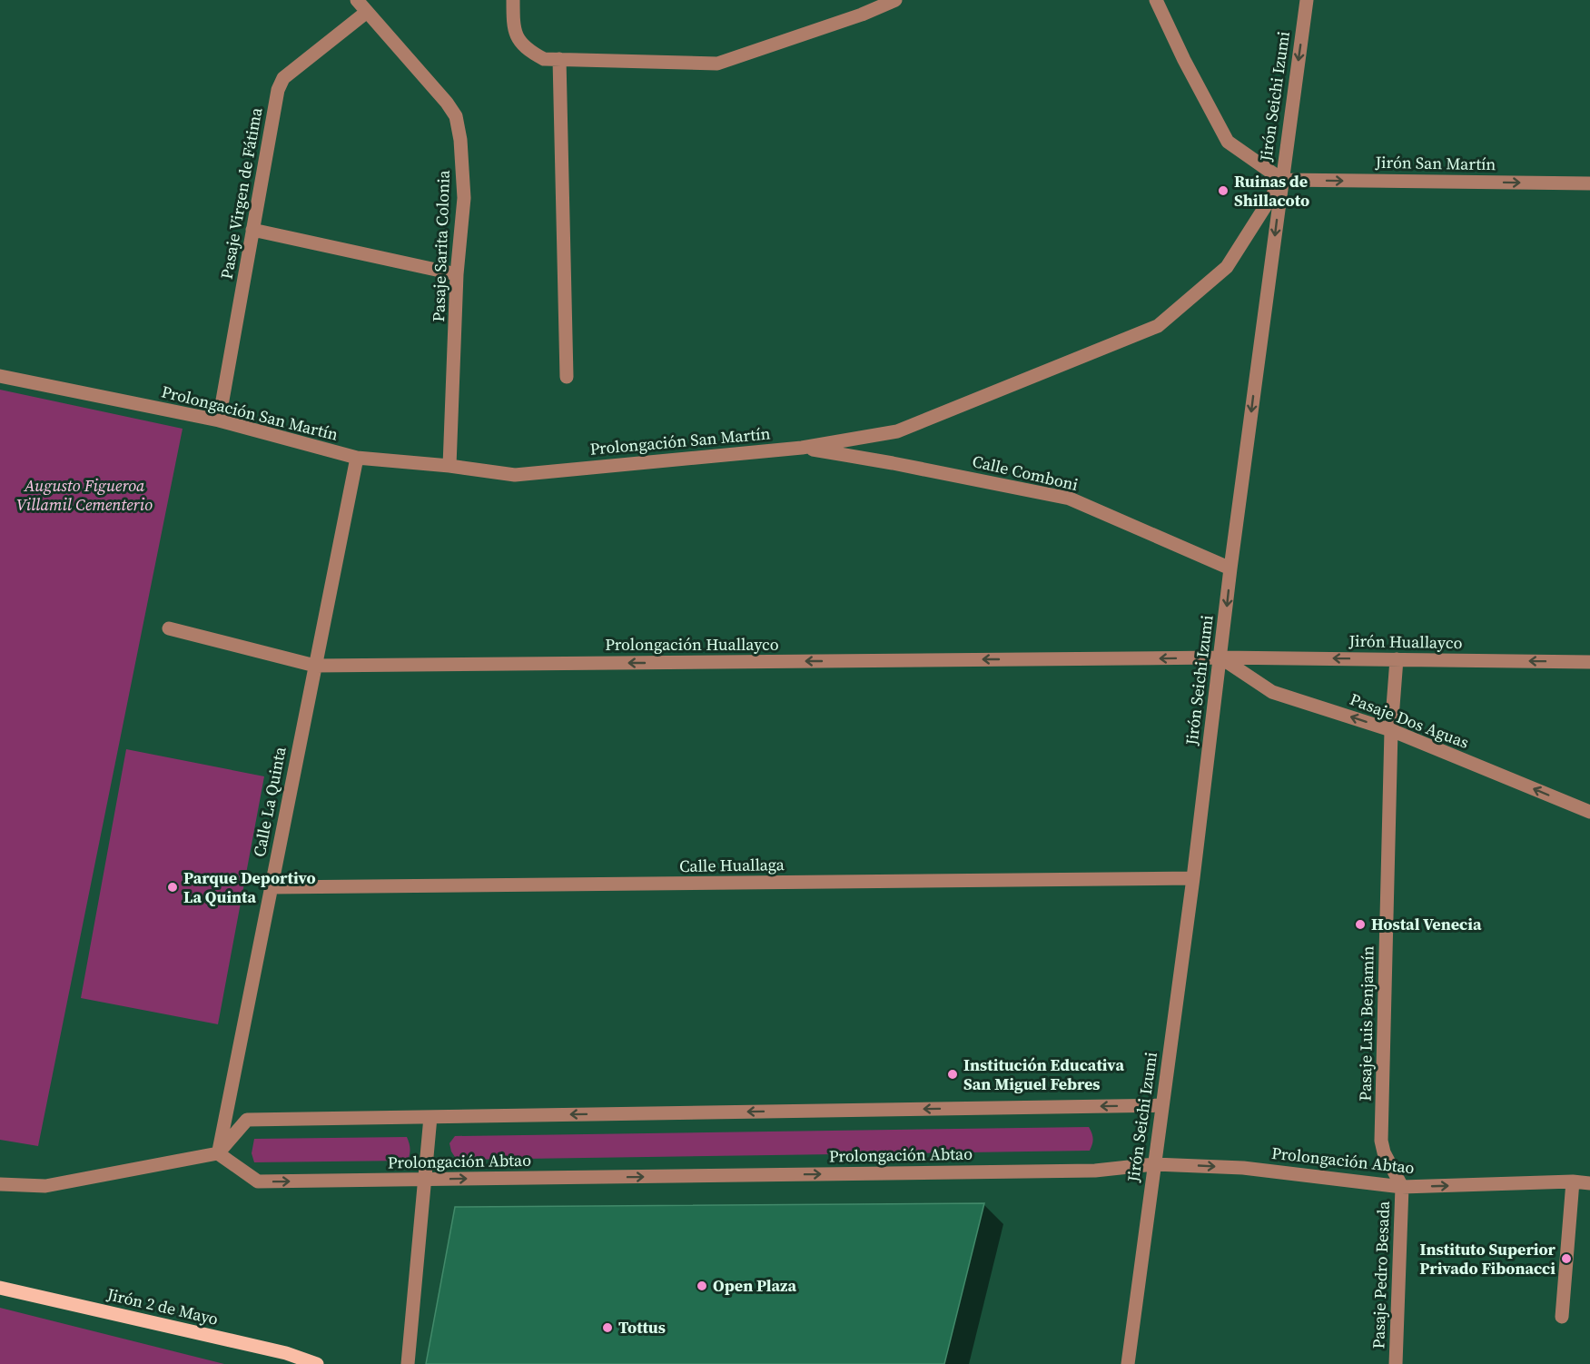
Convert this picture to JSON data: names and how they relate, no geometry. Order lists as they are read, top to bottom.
{
  "streets": {
    "main road": ["Jirón 2 de Mayo"],
    "street": [
      "Jirón Seichi Izumi",
      "Jirón San Martín",
      "Pasaje Virgen de Fátima",
      "Pasaje Sarita Colonia",
      "Prolongación San Martín",
      "Calle Comboni",
      "Jirón Huallayco",
      "Prolongación Huallayco",
      "Pasaje Dos Aguas",
      "Calle La Quinta",
      "Calle Huallaga",
      "Pasaje Luis Benjamín",
      "Prolongación Abtao",
      "Pasaje Pedro Besada"
    ]
  },
  "crossings": [
    ["Jirón Seichi Izumi", "Jirón San Martín"],
    ["Jirón Seichi Izumi", "Prolongación San Martín"],
    ["Jirón Seichi Izumi", "Calle Comboni"],
    ["Jirón Seichi Izumi", "Jirón Huallayco"],
    ["Jirón Seichi Izumi", "Prolongación Huallayco"],
    ["Jirón Seichi Izumi", "Pasaje Dos Aguas"],
    ["Jirón Seichi Izumi", "Calle Huallaga"],
    ["Jirón Seichi Izumi", "Prolongación Abtao"],
    ["Jirón San Martín", "Prolongación San Martín"],
    ["Pasaje Virgen de Fátima", "Pasaje Sarita Colonia"],
    ["Pasaje Virgen de Fátima", "Prolongación San Martín"],
    ["Pasaje Sarita Colonia", "Prolongación San Martín"],
    ["Prolongación San Martín", "Calle Comboni"],
    ["Prolongación San Martín", "Calle La Quinta"],
    ["Jirón Huallayco", "Prolongación Huallayco"],
    ["Jirón Huallayco", "Pasaje Dos Aguas"],
    ["Jirón Huallayco", "Pasaje Luis Benjamín"],
    ["Prolongación Huallayco", "Pasaje Dos Aguas"],
    ["Prolongación Huallayco", "Calle La Quinta"],
    ["Pasaje Dos Aguas", "Pasaje Luis Benjamín"],
    ["Calle La Quinta", "Calle Huallaga"],
    ["Calle La Quinta", "Prolongación Abtao"],
    ["Pasaje Luis Benjamín", "Prolongación Abtao"],
    ["Pasaje Luis Benjamín", "Pasaje Pedro Besada"],
    ["Prolongación Abtao", "Pasaje Pedro Besada"]
  ],
  "one_way": [
    "Jirón Seichi Izumi",
    "Jirón San Martín",
    "Jirón Huallayco",
    "Prolongación Huallayco",
    "Pasaje Dos Aguas"
  ],
  "parks": ["Augusto Figueroa Villamil Cementerio"],
  "places": [
    "Ruinas de Shillacoto",
    "Parque Deportivo La Quinta",
    "Hostal Venecia",
    "Institución Educativa San Miguel Febres",
    "Instituto Superior Privado Fibonacci",
    "Open Plaza",
    "Tottus"
  ]
}
